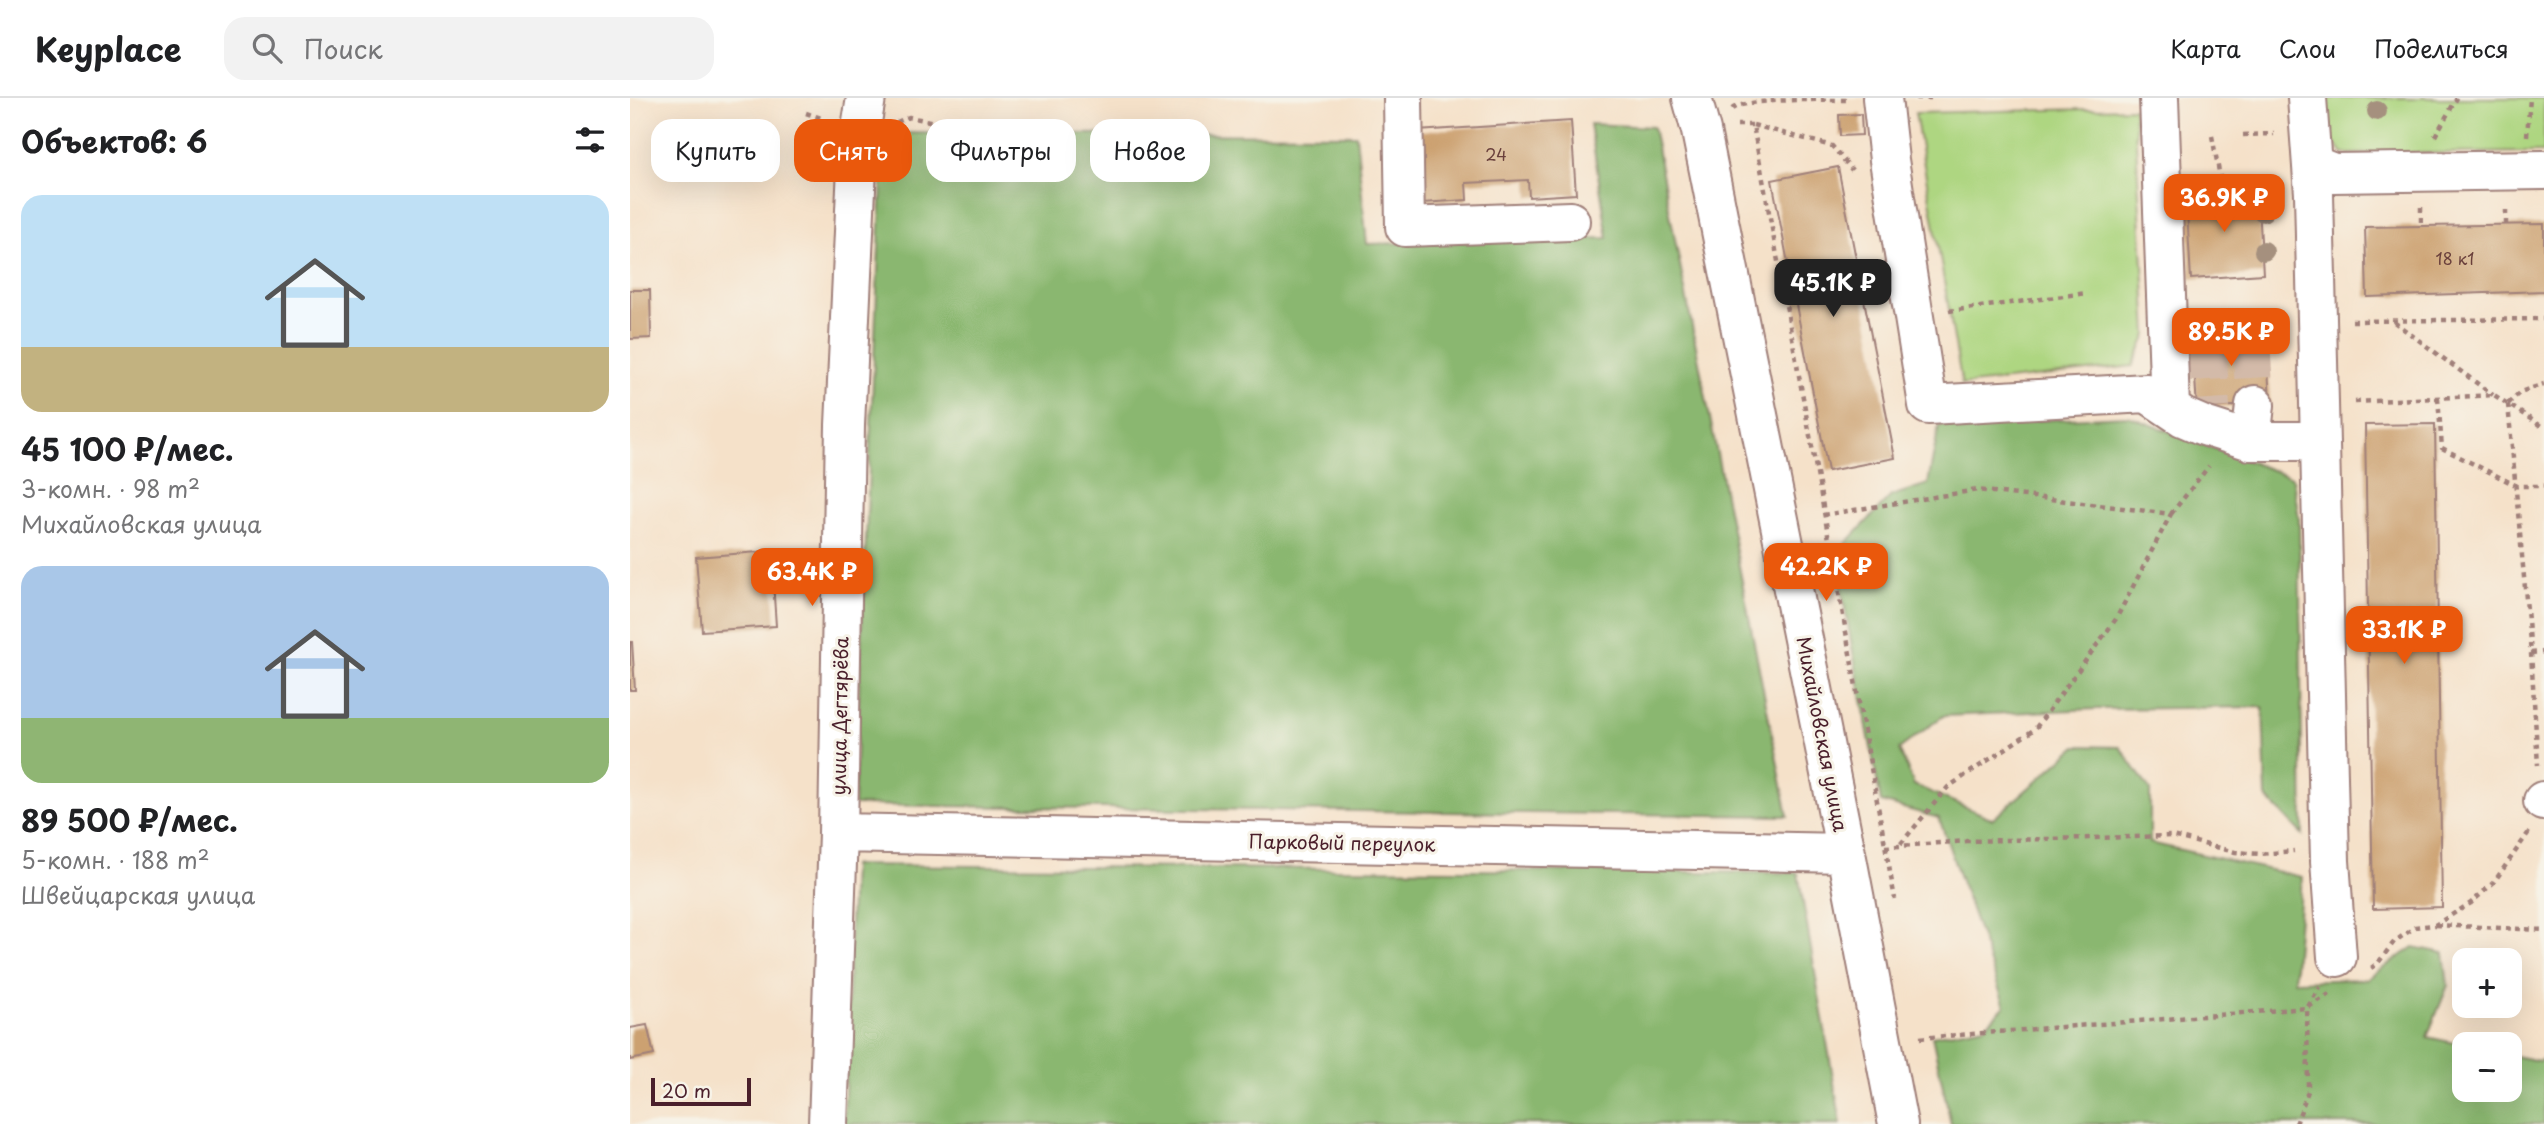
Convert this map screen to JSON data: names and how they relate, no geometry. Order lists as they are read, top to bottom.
{
  "streets": {
    "street": ["улица Дегтярёва", "Михайловская улица", "Парковый переулок"]
  },
  "crossings": [
    ["улица Дегтярёва", "Парковый переулок"],
    ["Михайловская улица", "Парковый переулок"]
  ],
  "house_numbers": ["24", "18 к1"],
  "scale_bar": "20 m",
  "page": {
    "header": "Keyplace",
    "search": "Поиск",
    "nav": ["Карта", "Слои", "Поделиться"],
    "heading": "Объектов: 6",
    "chip": [
      "Купить",
      "Снять",
      "Фильтры",
      "Новое"
    ],
    "price": [
      "36.9K ₽",
      "45.1K ₽",
      "89.5K ₽",
      "42.2K ₽",
      "63.4K ₽",
      "33.1K ₽"
    ],
    "list": [
      {
        "name": "45 100 ₽/мес.",
        "note": "3-комн. · 98 m² · Михайловская улица"
      },
      {
        "name": "89 500 ₽/мес.",
        "note": "5-комн. · 188 m² · Швейцарская улица"
      }
    ],
    "map_buttons": ["+", "−"],
    "scale": "20 m"
  }
}
